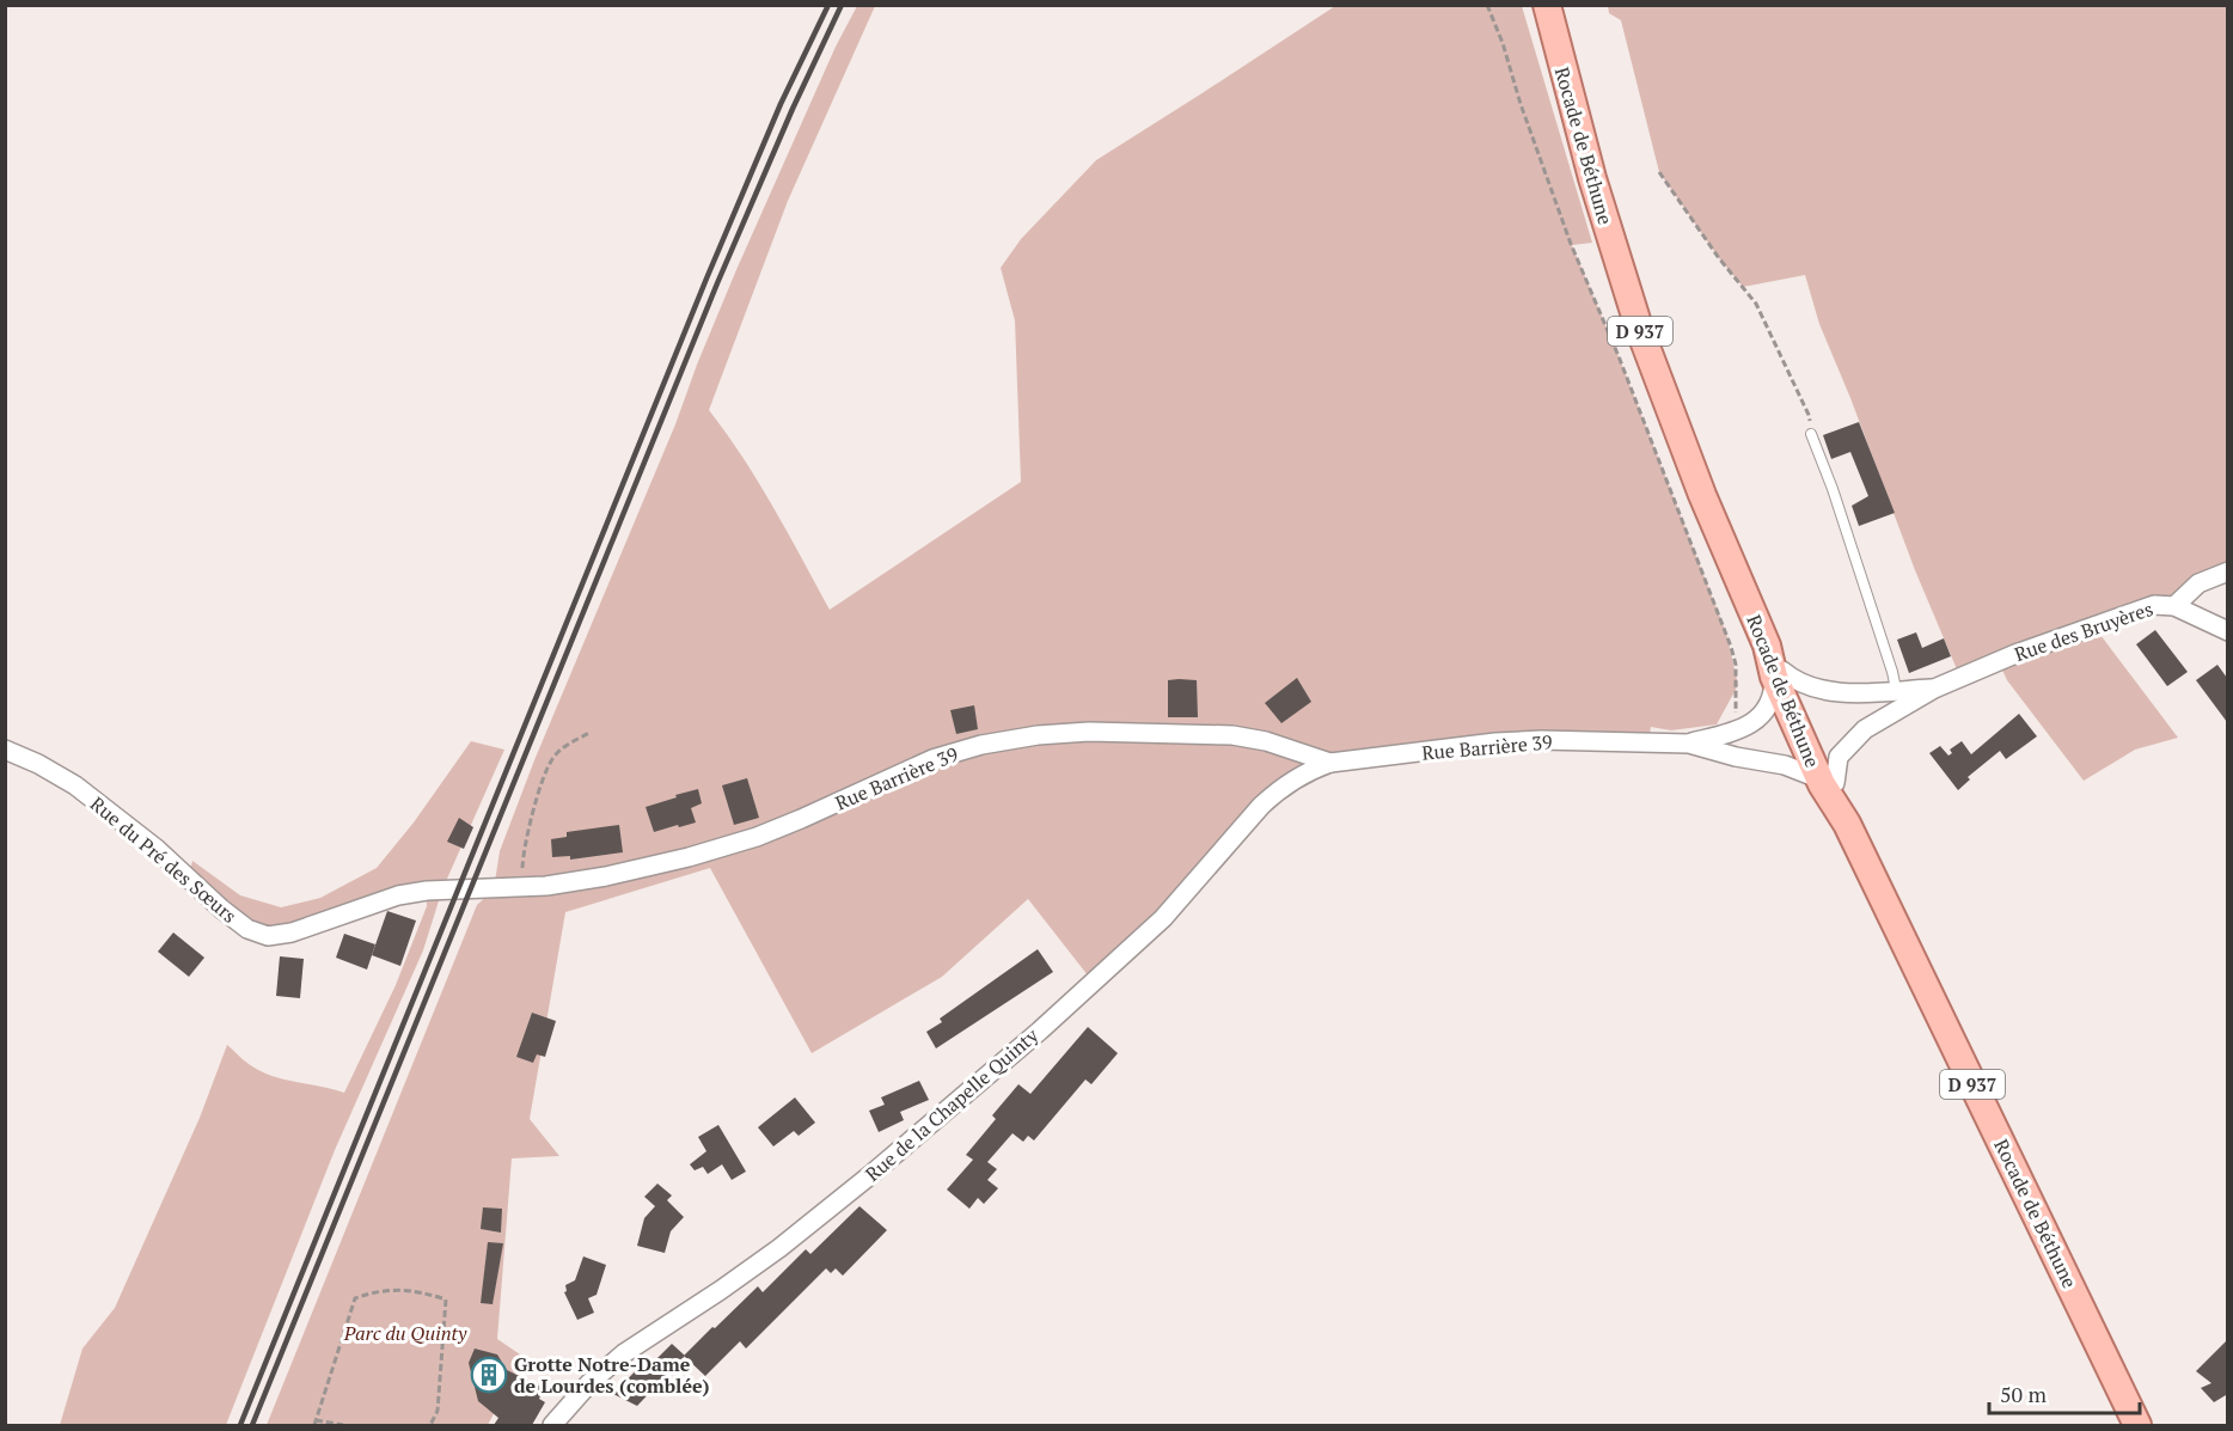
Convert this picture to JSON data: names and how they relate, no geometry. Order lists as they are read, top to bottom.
{
  "streets": {
    "main road": ["Rocade de Béthune", "D 937"],
    "street": [
      "Rue des Bruyères",
      "Rue Barrière 39",
      "Rue du Pré des Sœurs",
      "Rue de la Chapelle Quinty"
    ]
  },
  "crossings": [
    ["Rocade de Béthune", "Rue des Bruyères"],
    ["Rocade de Béthune", "Rue Barrière 39"],
    ["Rue des Bruyères", "Rue Barrière 39"],
    ["Rue Barrière 39", "Rue du Pré des Sœurs"],
    ["Rue Barrière 39", "Rue de la Chapelle Quinty"]
  ],
  "parks": ["Parc du Quinty"],
  "places": {
    "building": ["Grotte Notre-Dame de Lourdes (comblée)"]
  },
  "scale_bar": "50 m"
}
